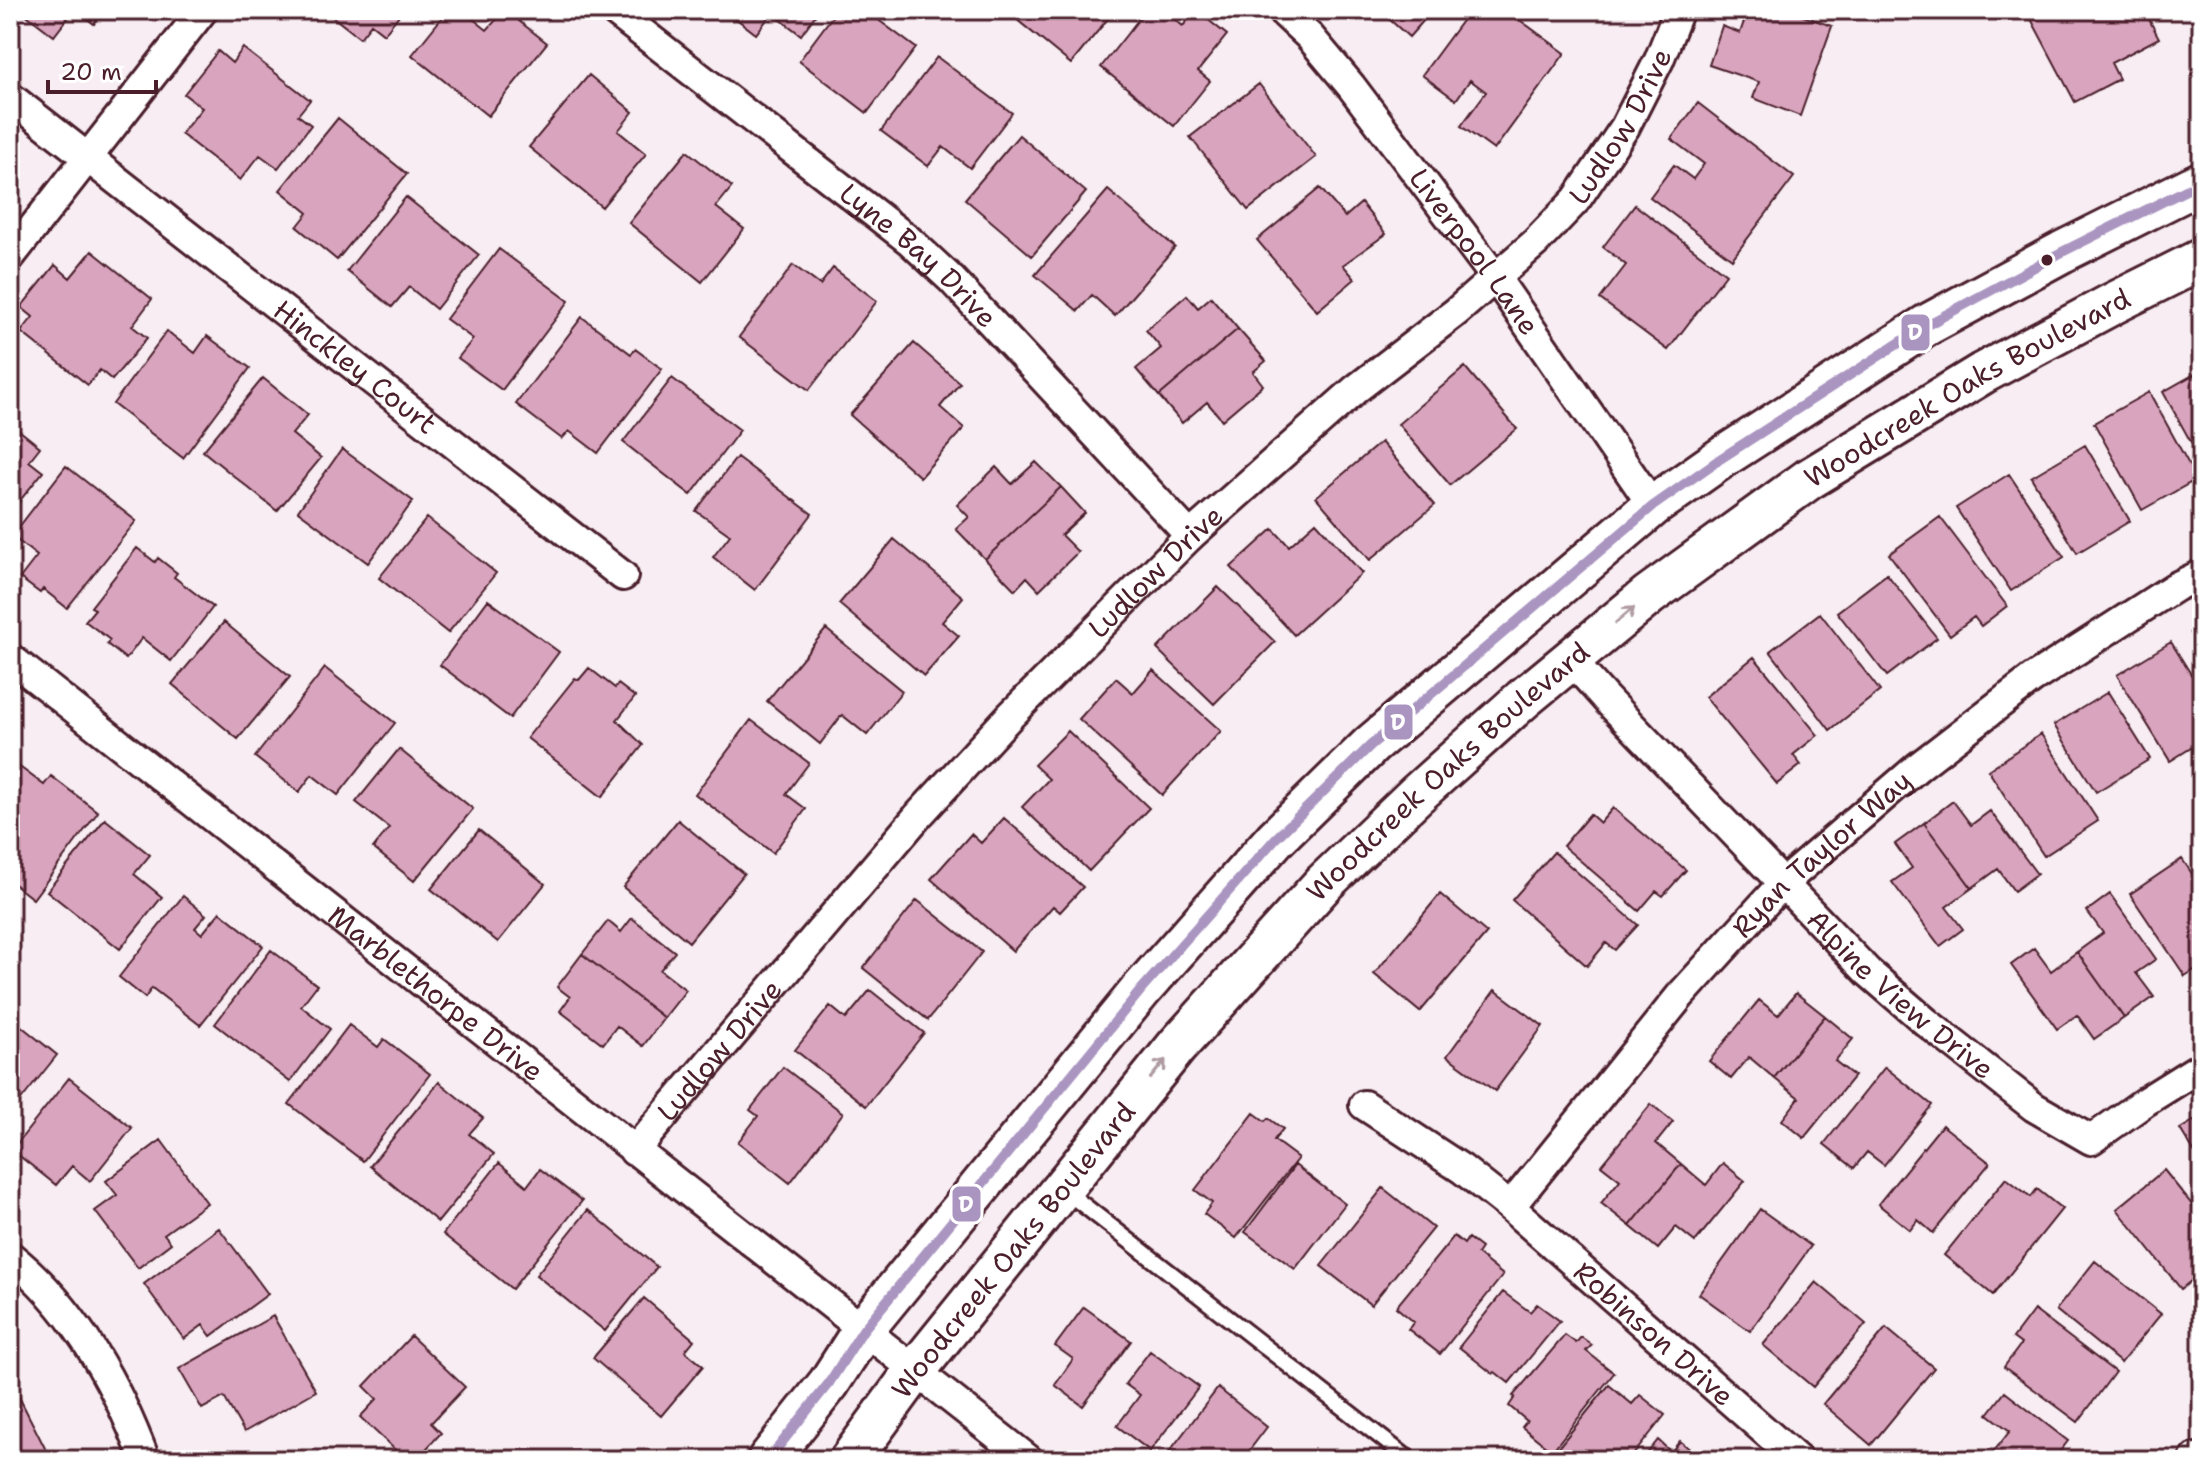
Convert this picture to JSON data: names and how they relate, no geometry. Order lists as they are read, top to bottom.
{
  "streets": {
    "main road": ["Woodcreek Oaks Boulevard"],
    "street": [
      "Ludlow Drive",
      "Liverpool Lane",
      "Lyne Bay Drive",
      "Hinckley Court",
      "Ryan Taylor Way",
      "Alpine View Drive",
      "Marblethorpe Drive",
      "Robinson Drive"
    ]
  },
  "crossings": [
    ["Ludlow Drive", "Liverpool Lane"],
    ["Ludlow Drive", "Lyne Bay Drive"],
    ["Ludlow Drive", "Marblethorpe Drive"],
    ["Woodcreek Oaks Boulevard", "Alpine View Drive"],
    ["Woodcreek Oaks Boulevard", "Marblethorpe Drive"],
    ["Ryan Taylor Way", "Alpine View Drive"],
    ["Ryan Taylor Way", "Robinson Drive"]
  ],
  "lines": ["transit line D"],
  "scale_bar": "20 m"
}
